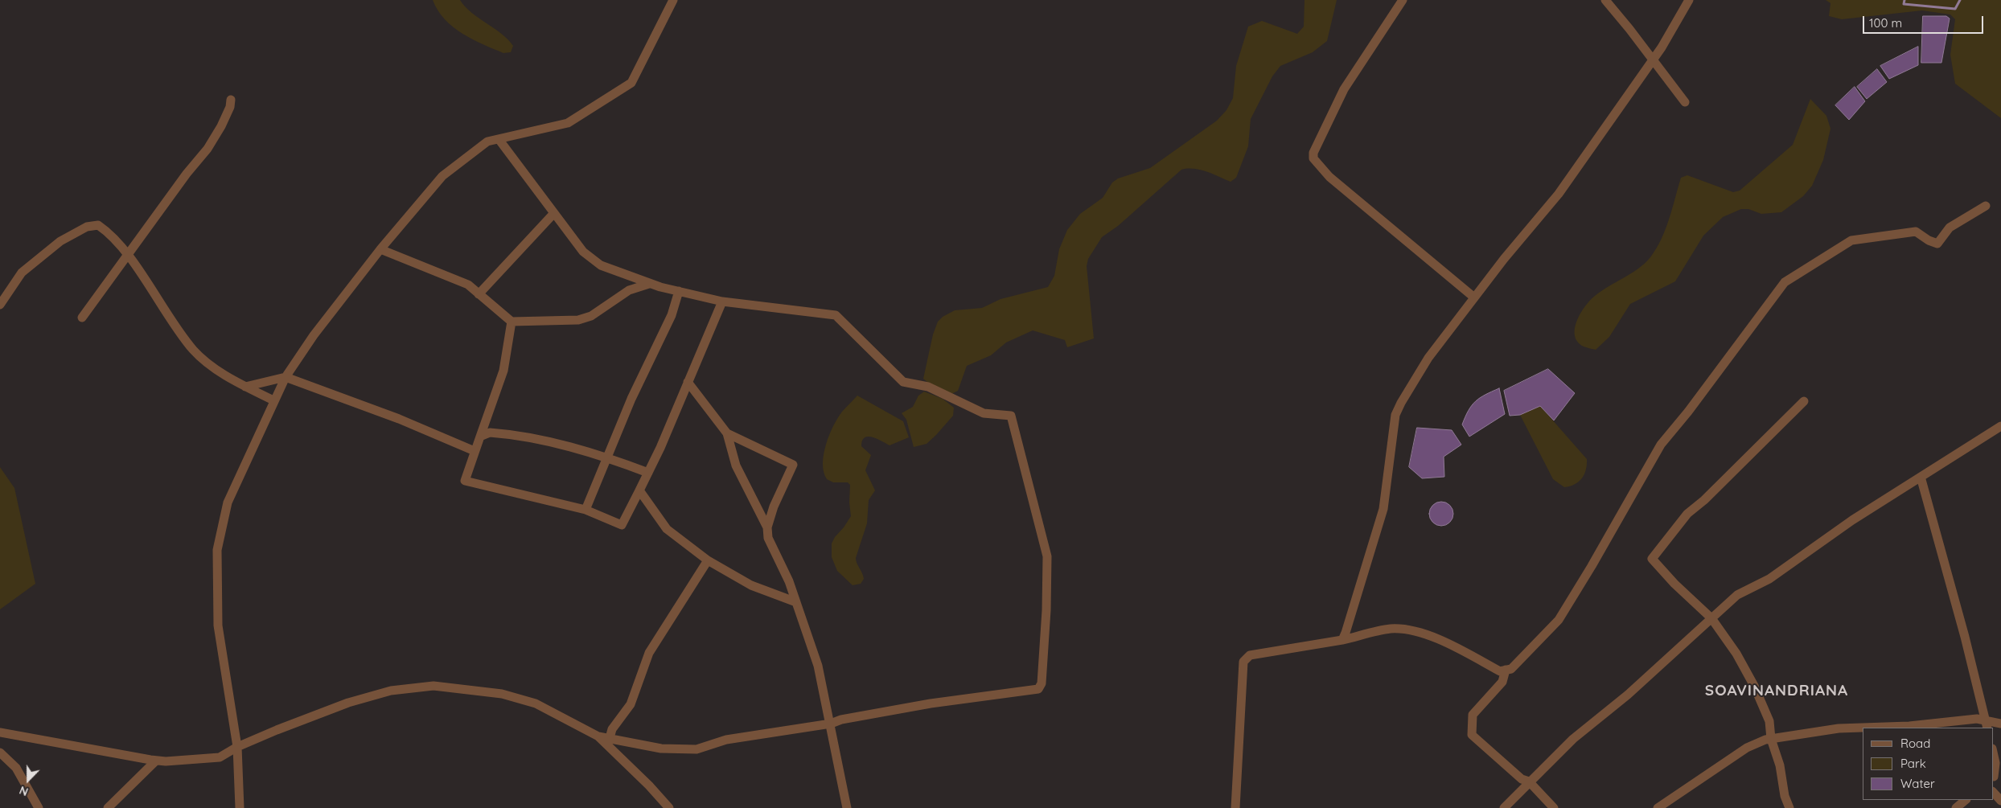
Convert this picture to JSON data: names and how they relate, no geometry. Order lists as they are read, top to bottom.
{
  "districts": ["SOAVINANDRIANA"],
  "legend": ["Road", "Park", "Water"],
  "scale_bar": "100 m",
  "north": "bottom"
}
